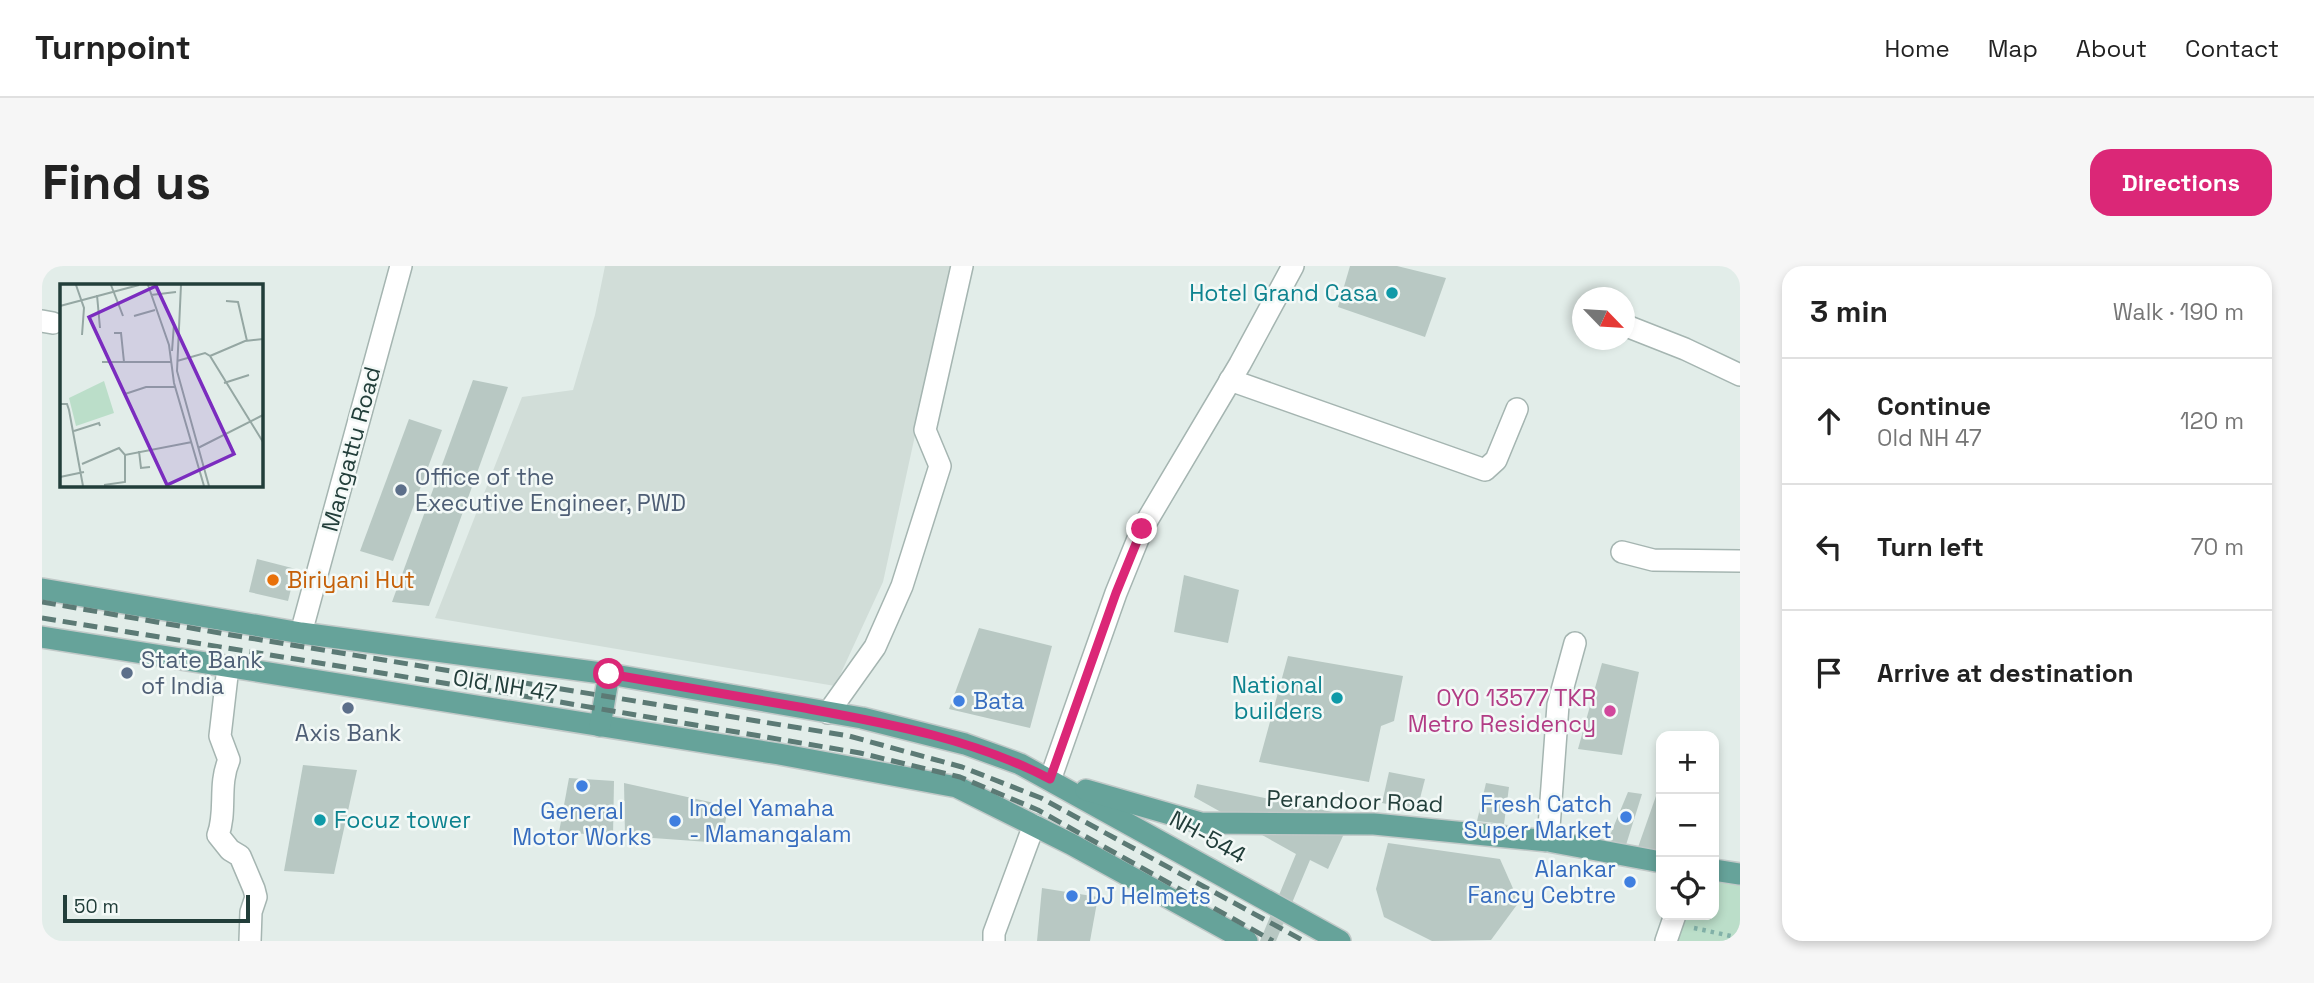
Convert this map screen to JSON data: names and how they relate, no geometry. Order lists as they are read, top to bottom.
{
  "streets": {
    "main road": ["Old NH 47", "Perandoor Road", "NH-544"],
    "street": ["Mangattu Road"]
  },
  "crossings": [
    ["Mangattu Road", "Old NH 47"],
    ["Old NH 47", "Perandoor Road"],
    ["Old NH 47", "NH-544"],
    ["Perandoor Road", "NH-544"]
  ],
  "places": [
    "Hotel Grand Casa",
    "Office of the Executive Engineer, PWD",
    "Biriyani Hut",
    "State Bank of India",
    "National builders",
    "Bata",
    "Axis Bank",
    "OYO 13577 TKR Metro Residency",
    "General Motor Works",
    "Fresh Catch Super Market",
    "Focuz tower",
    "Indel Yamaha - Mamangalam",
    "Alankar Fancy Cebtre",
    "DJ Helmets"
  ],
  "scale_bar": "50 m",
  "north": "bottom right",
  "page": {
    "header": "Turnpoint",
    "nav": [
      "Home",
      "Map",
      "About",
      "Contact"
    ],
    "buttons": "Directions",
    "title": "Find us",
    "heading": ["3 min", "Walk · 190 m"],
    "list": [
      ["Continue", "Old NH 47", "120 m"],
      ["Turn left", "70 m"],
      "Arrive at destination"
    ],
    "map_buttons": ["+", "−"],
    "scale": "50 m"
  }
}
